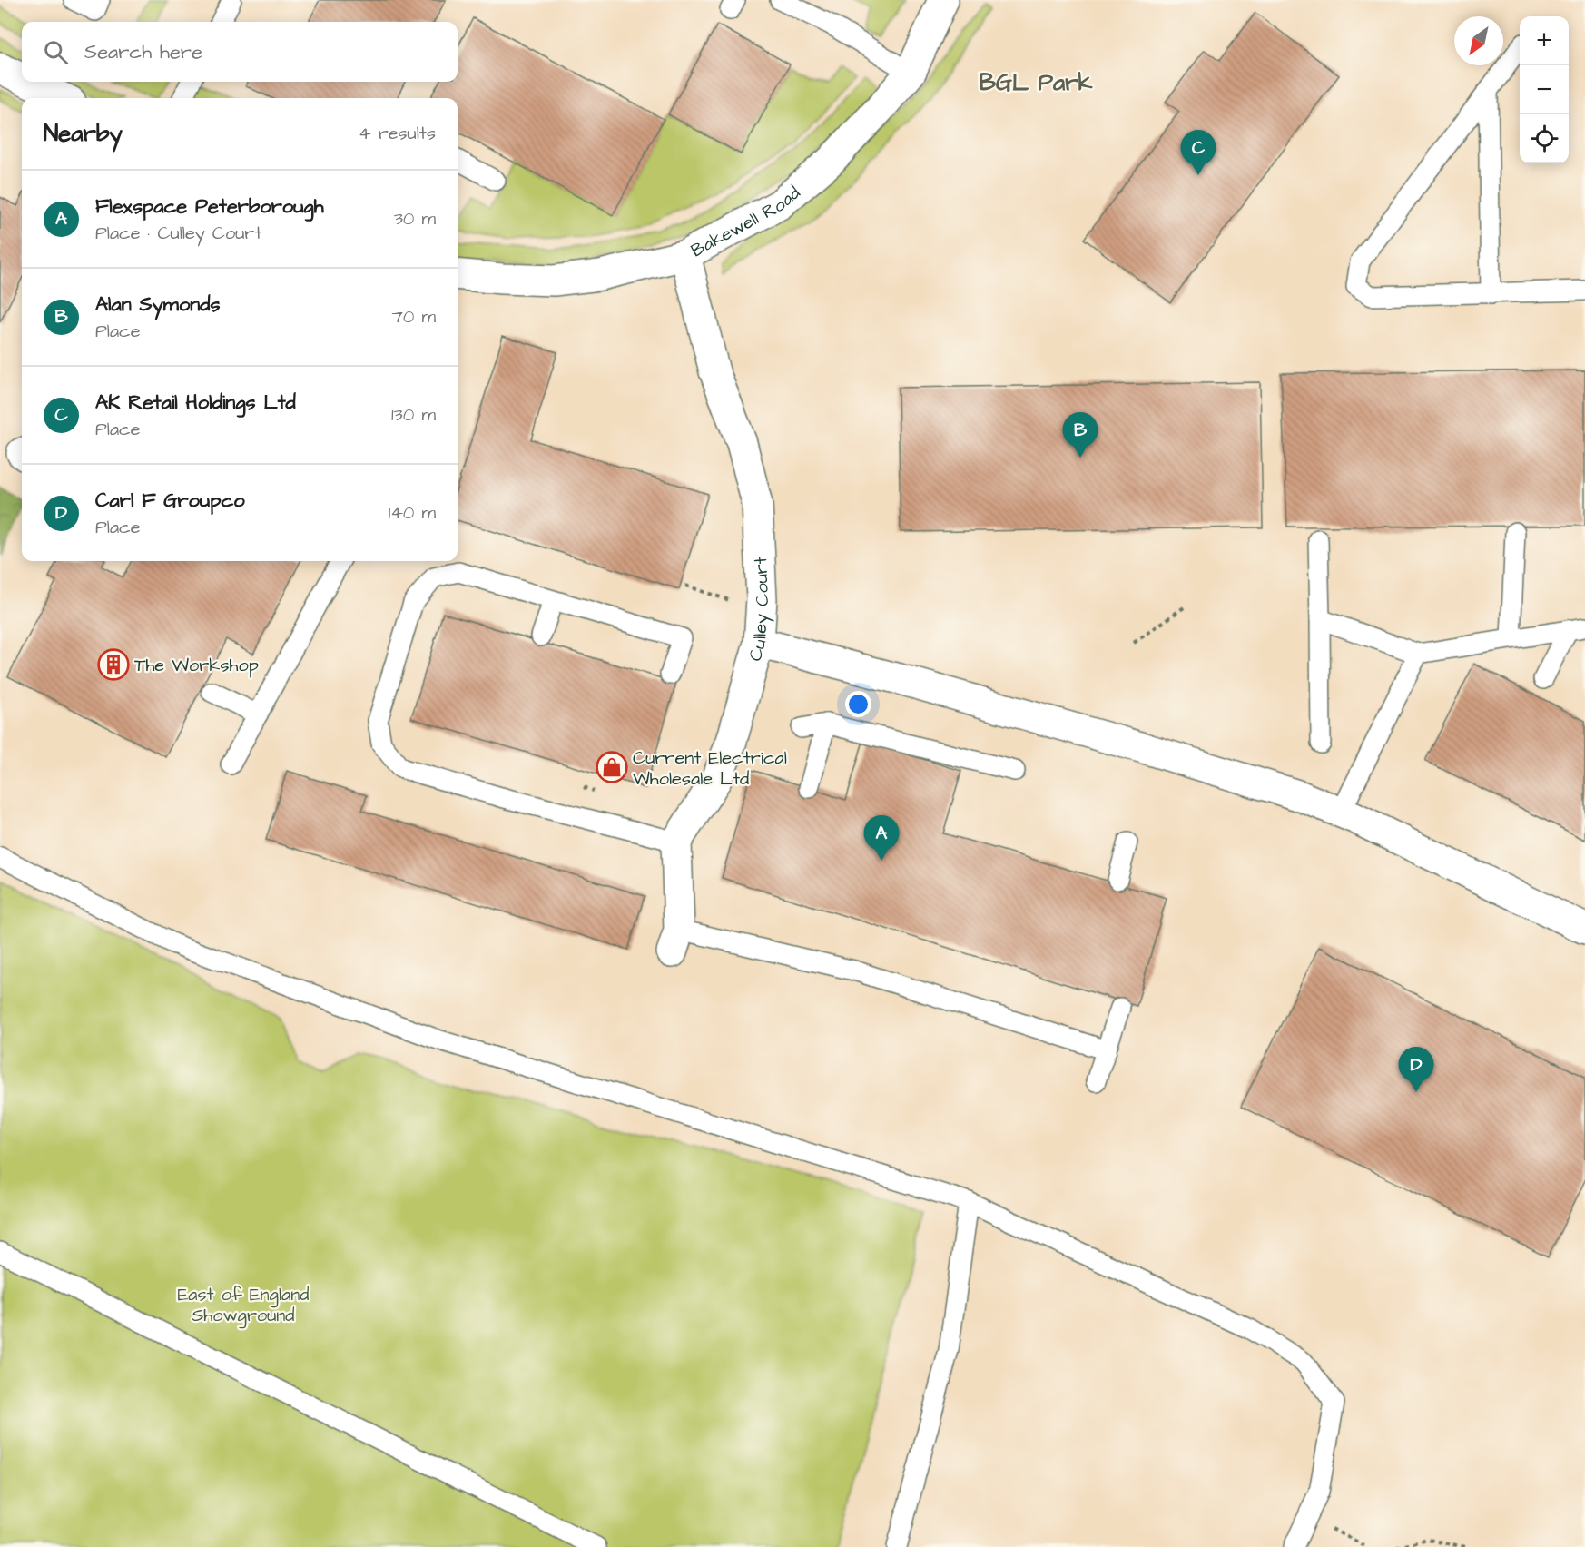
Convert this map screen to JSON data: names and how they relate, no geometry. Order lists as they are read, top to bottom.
{
  "streets": {
    "street": ["Bakewell Road", "Culley Court"]
  },
  "crossings": [
    ["Bakewell Road", "Culley Court"]
  ],
  "districts": ["BGL Park"],
  "parks": ["East of England Showground"],
  "places": {
    "building": ["The Workshop"],
    "shop": ["Current Electrical Wholesale Ltd"]
  },
  "north": "bottom left",
  "page": {
    "map_buttons": ["+", "−"],
    "search": "Search here",
    "heading": ["Nearby", "4 results"],
    "pins": [
      "C",
      "B",
      "A",
      "D"
    ],
    "list": [
      {
        "mark": "A",
        "name": "Flexspace Peterborough",
        "note": "Place · Culley Court",
        "value": "30 m"
      },
      {
        "mark": "B",
        "name": "Alan Symonds",
        "note": "Place",
        "value": "70 m"
      },
      {
        "mark": "C",
        "name": "AK Retail Holdings Ltd",
        "note": "Place",
        "value": "130 m"
      },
      {
        "mark": "D",
        "name": "Carl F Groupco",
        "note": "Place",
        "value": "140 m"
      }
    ]
  }
}
